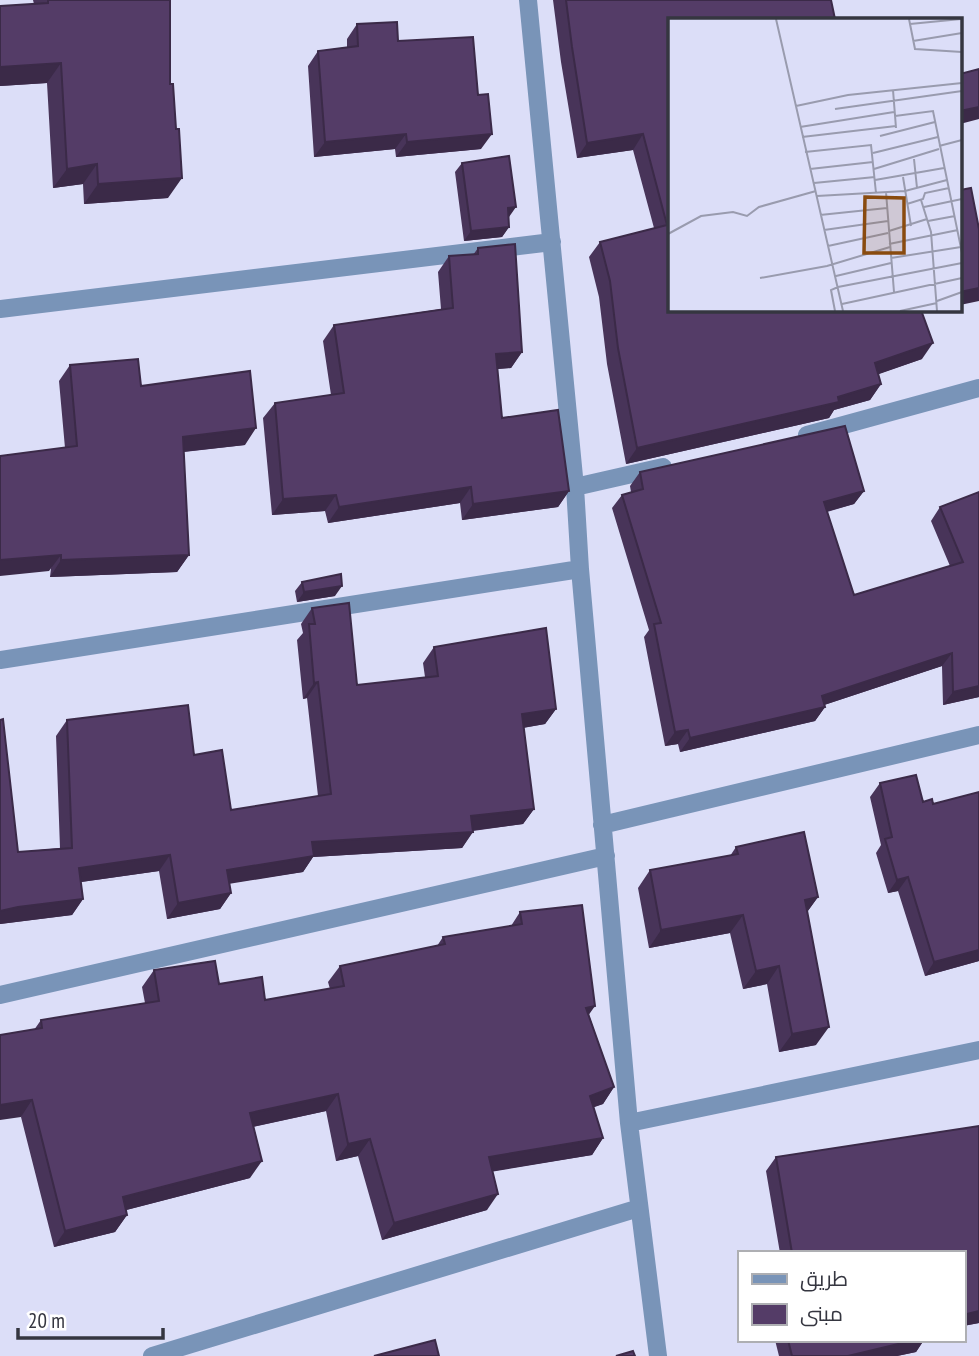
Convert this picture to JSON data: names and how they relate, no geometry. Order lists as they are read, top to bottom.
{
  "legend": ["طريق", "مبنى"],
  "scale_bar": "20 m"
}
